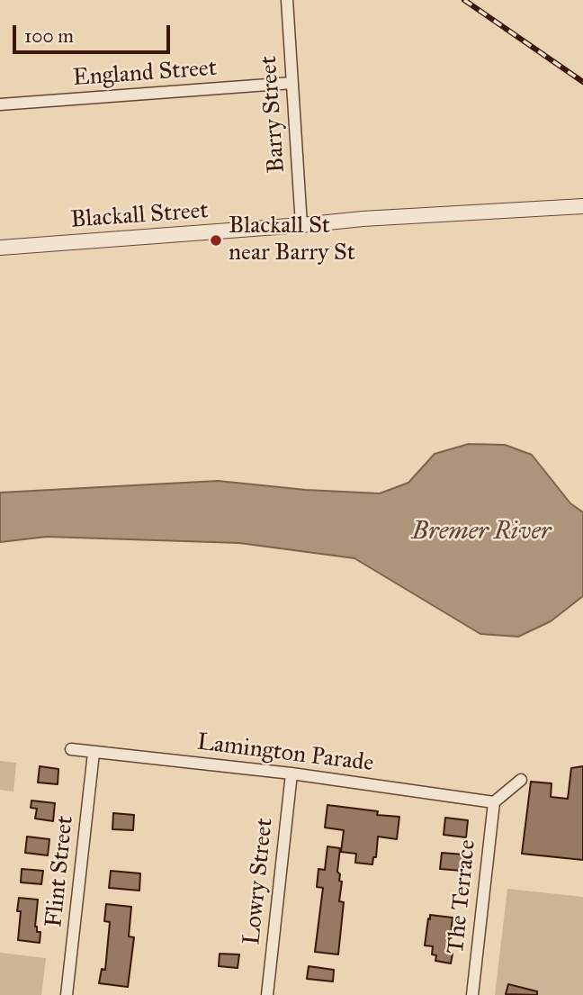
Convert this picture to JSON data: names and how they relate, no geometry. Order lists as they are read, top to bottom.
{
  "streets": {
    "street": [
      "England Street",
      "Barry Street",
      "Blackall Street",
      "Lamington Parade",
      "Flint Street",
      "Lowry Street",
      "The Terrace"
    ]
  },
  "crossings": [
    ["England Street", "Barry Street"],
    ["Barry Street", "Blackall Street"],
    ["Lamington Parade", "Flint Street"],
    ["Lamington Parade", "Lowry Street"],
    ["Lamington Parade", "The Terrace"]
  ],
  "water": ["Bremer River"],
  "places": ["Blackall St near Barry St"],
  "scale_bar": "100 m"
}
